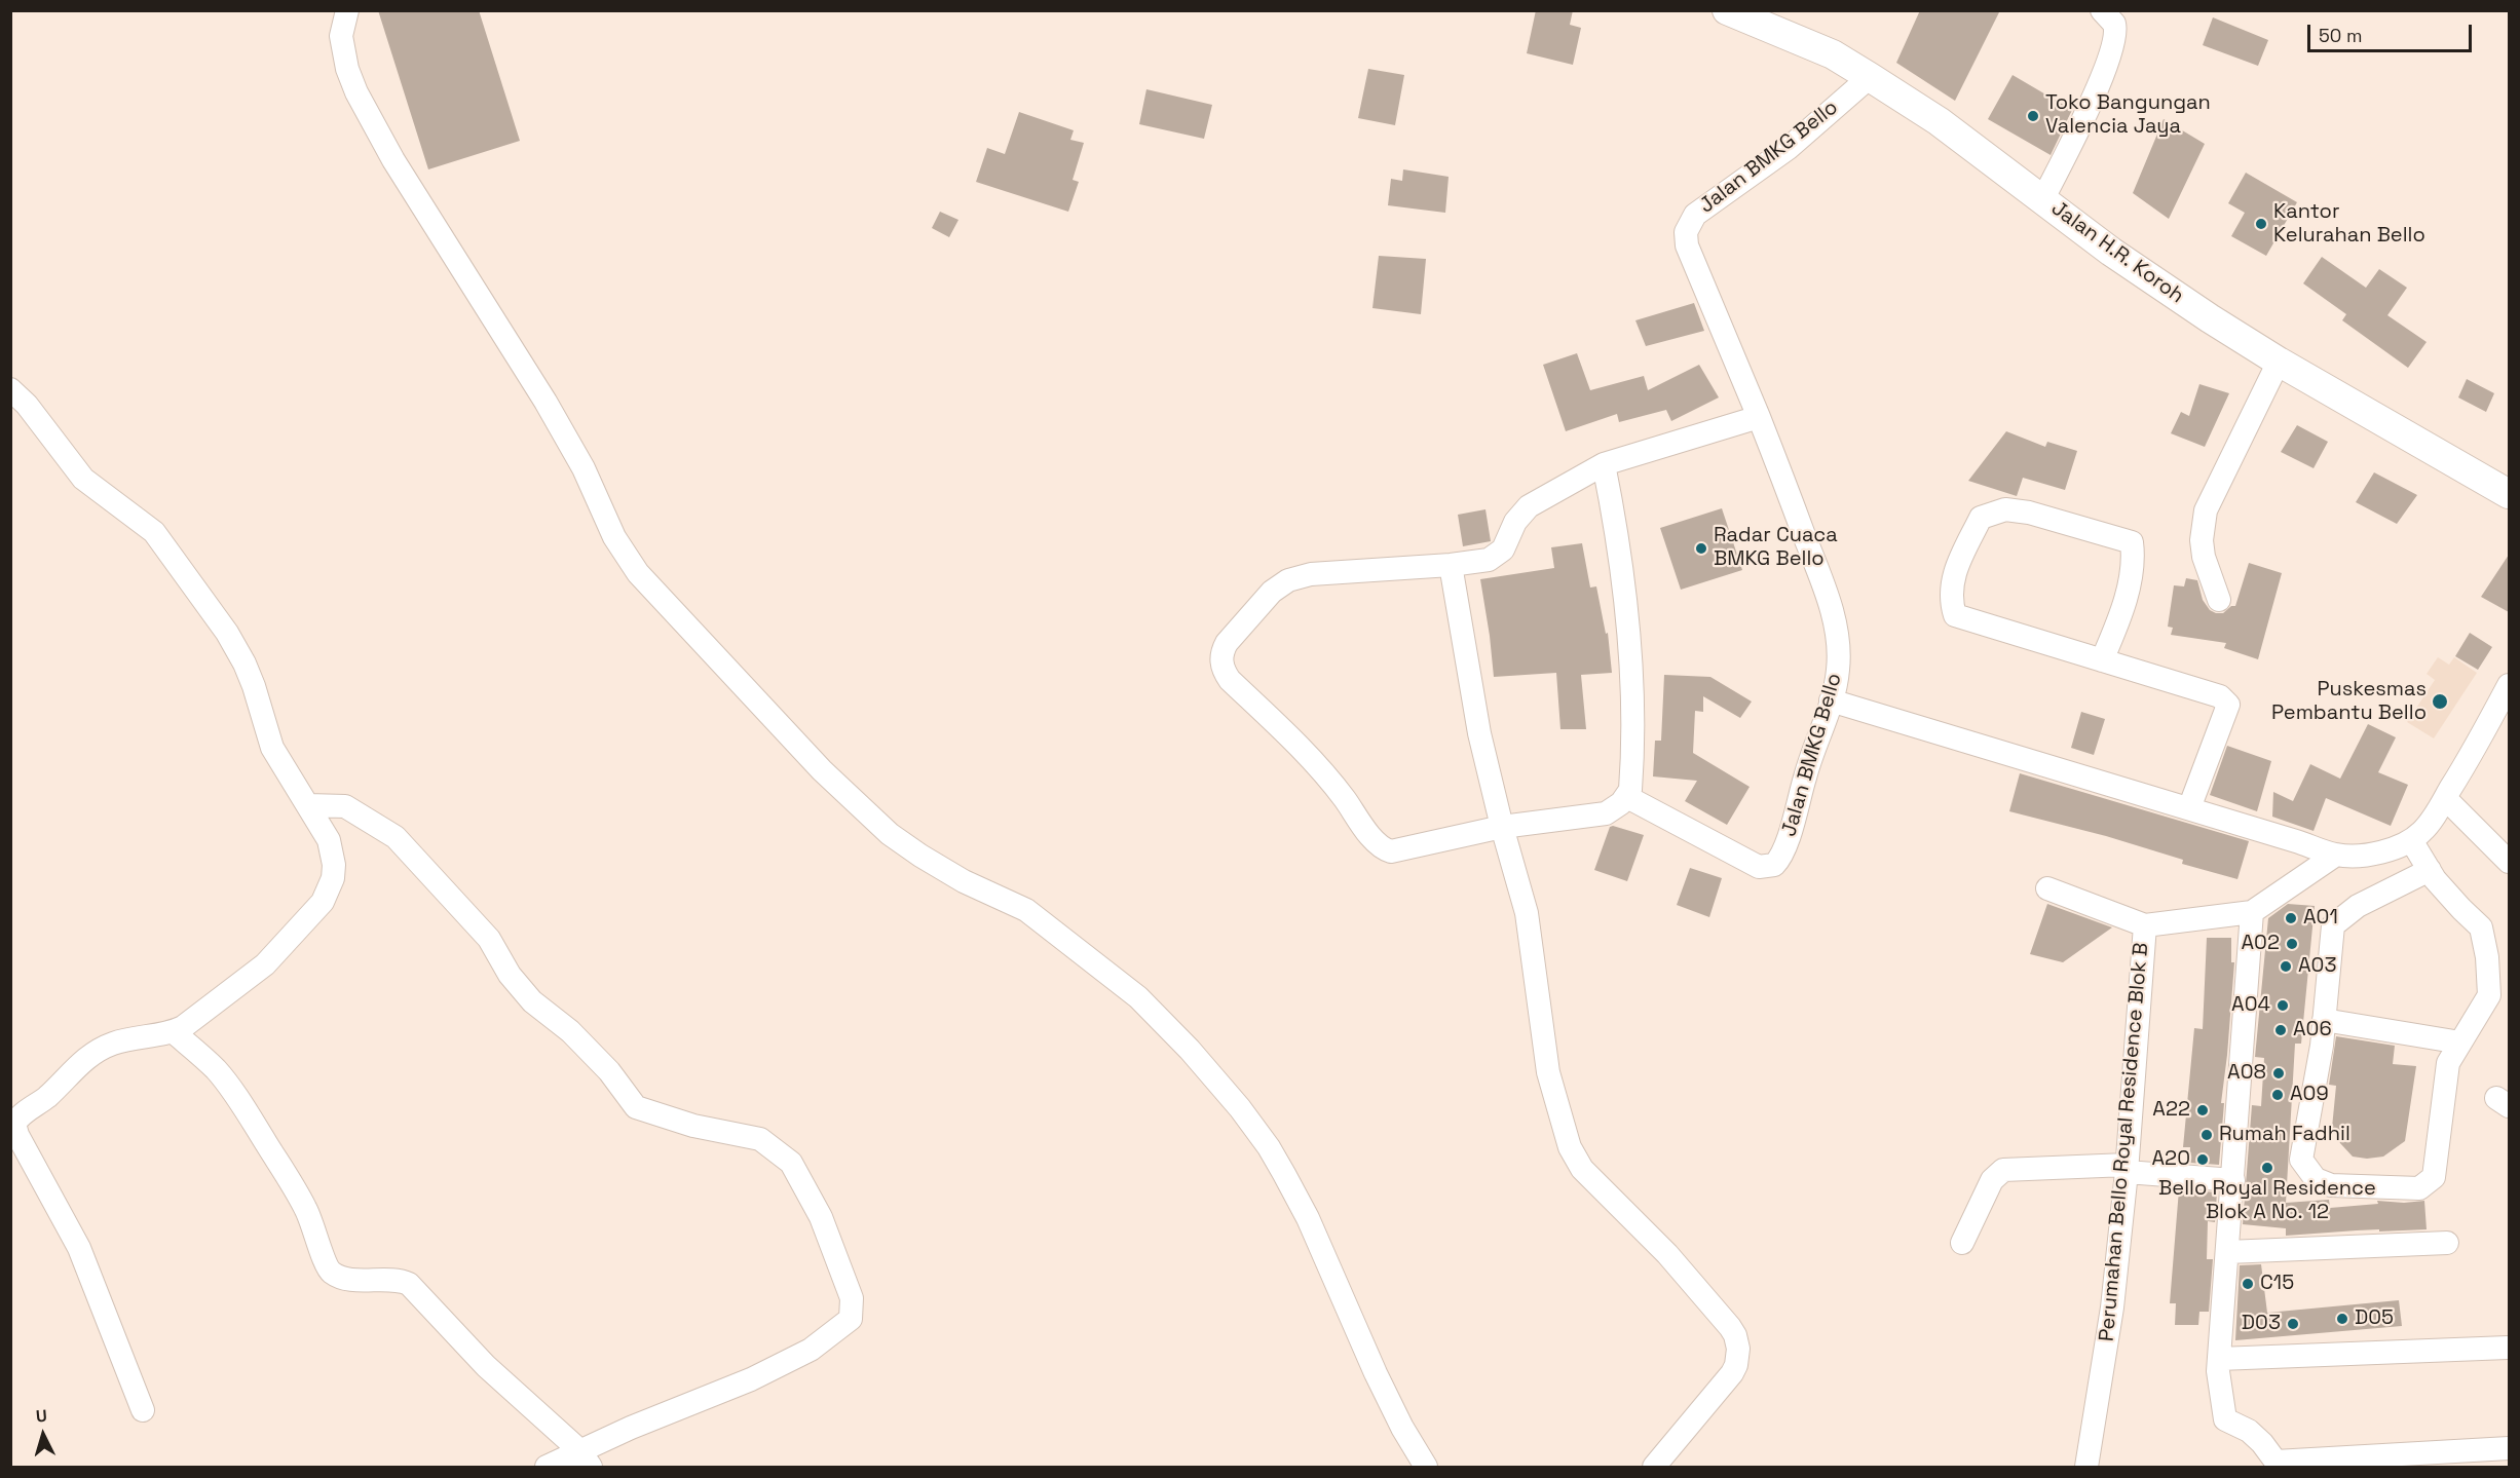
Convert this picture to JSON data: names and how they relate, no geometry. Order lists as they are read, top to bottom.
{
  "streets": {
    "main road": ["Jalan H.R. Koroh"],
    "street": ["Jalan BMKG Bello", "Perumahan Bello Royal Residence Blok B"]
  },
  "crossings": [
    ["Jalan BMKG Bello", "Jalan H.R. Koroh"]
  ],
  "places": [
    "Toko Bangungan Valencia Jaya",
    "Kantor Kelurahan Bello",
    "Radar Cuaca BMKG Bello",
    "Puskesmas Pembantu Bello",
    "A01",
    "A02",
    "A03",
    "A04",
    "A06",
    "A08",
    "A09",
    "A22",
    "Rumah Fadhil",
    "A20",
    "Bello Royal Residence Blok A No. 12",
    "C15",
    "D05",
    "D03"
  ],
  "scale_bar": "50 m",
  "north": "top"
}
